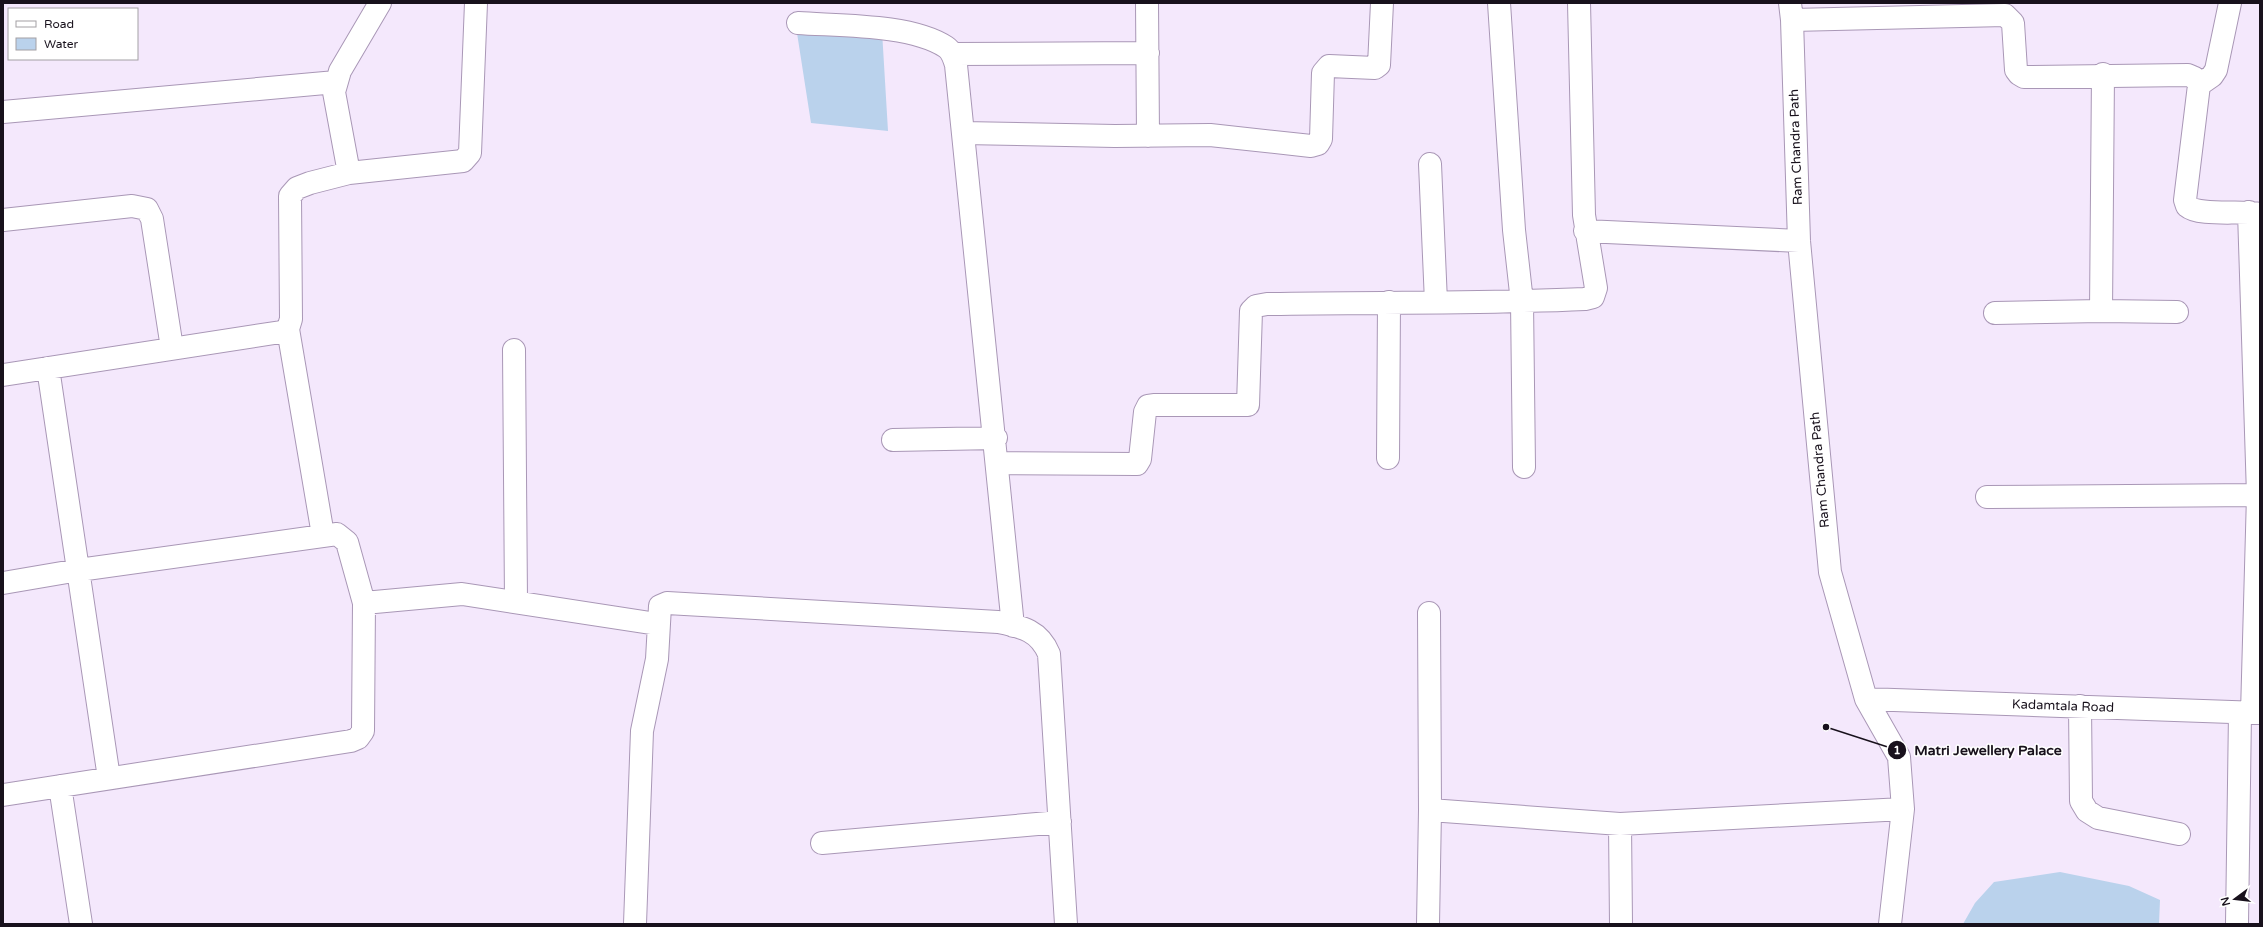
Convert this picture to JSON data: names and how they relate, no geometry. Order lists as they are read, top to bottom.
{
  "streets": {
    "street": ["Ram Chandra Path", "Kadamtala Road"]
  },
  "crossings": [
    ["Ram Chandra Path", "Kadamtala Road"]
  ],
  "places": ["Matri Jewellery Palace"],
  "legend": ["Road", "Water"],
  "north": "left"
}
